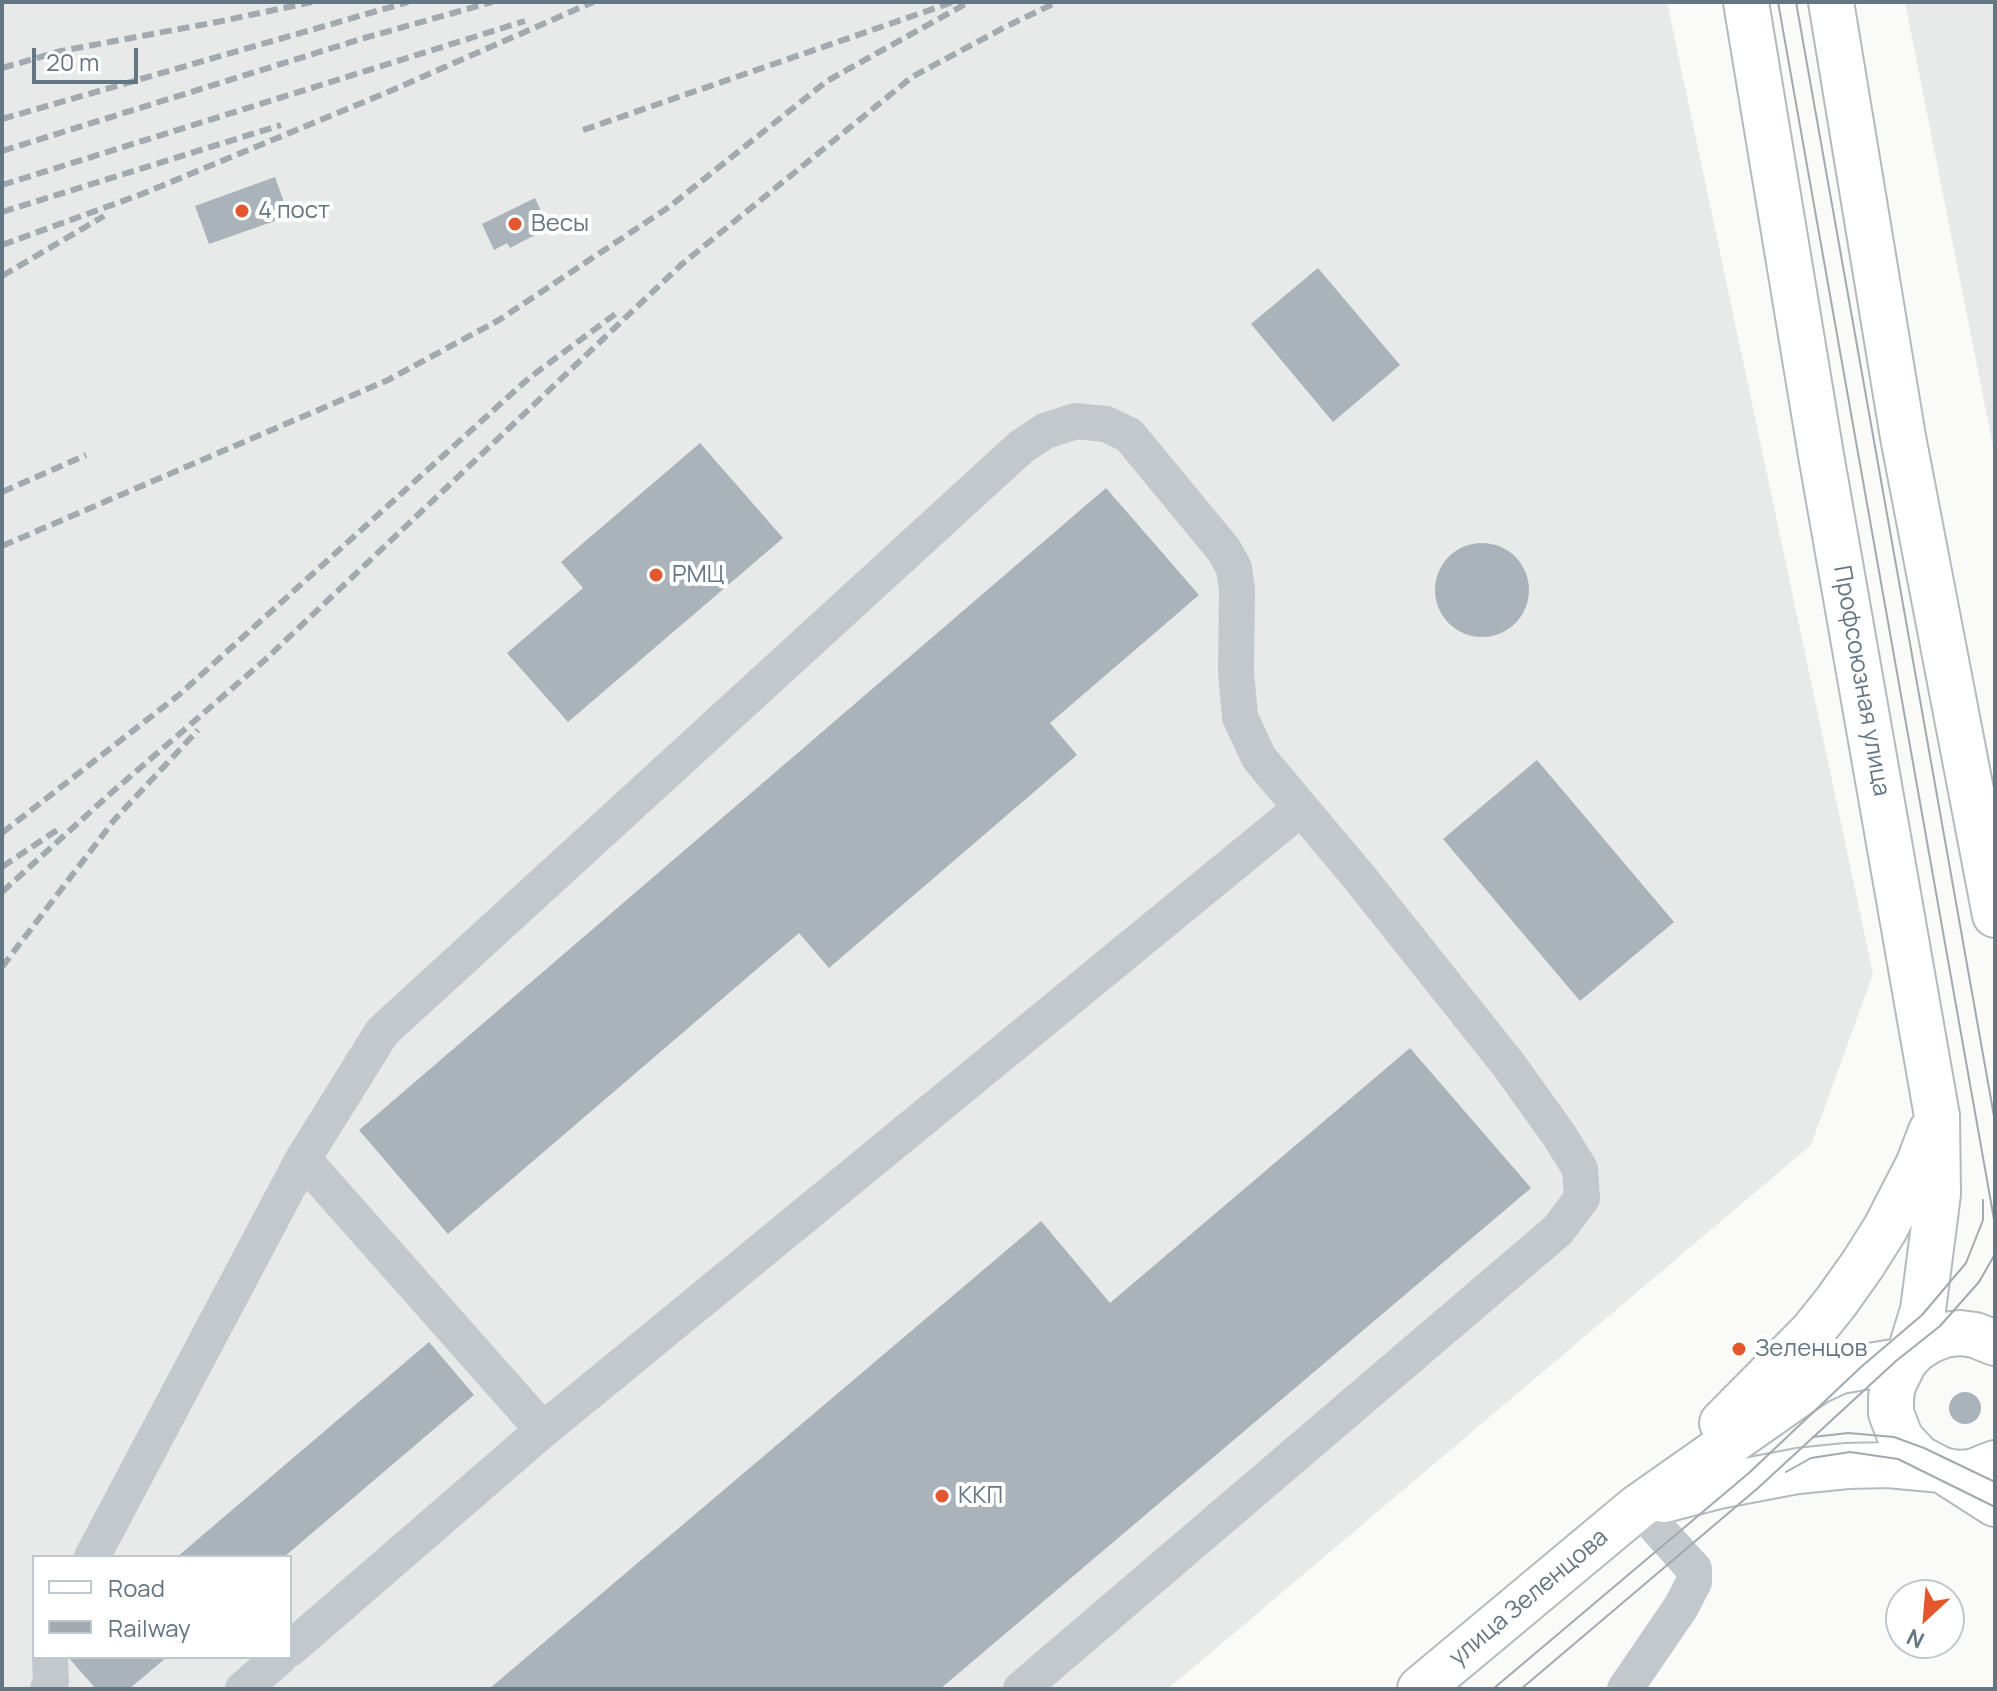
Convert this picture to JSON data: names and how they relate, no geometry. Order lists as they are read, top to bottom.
{
  "streets": {
    "main road": ["Профсоюзная улица", "улица Зеленцова"]
  },
  "crossings": [
    ["Профсоюзная улица", "улица Зеленцова"]
  ],
  "places": [
    "4 пост",
    "Весы",
    "РМЦ",
    "Зеленцов",
    "ККП"
  ],
  "legend": ["Road", "Railway"],
  "scale_bar": "20 m",
  "north": "bottom left"
}
